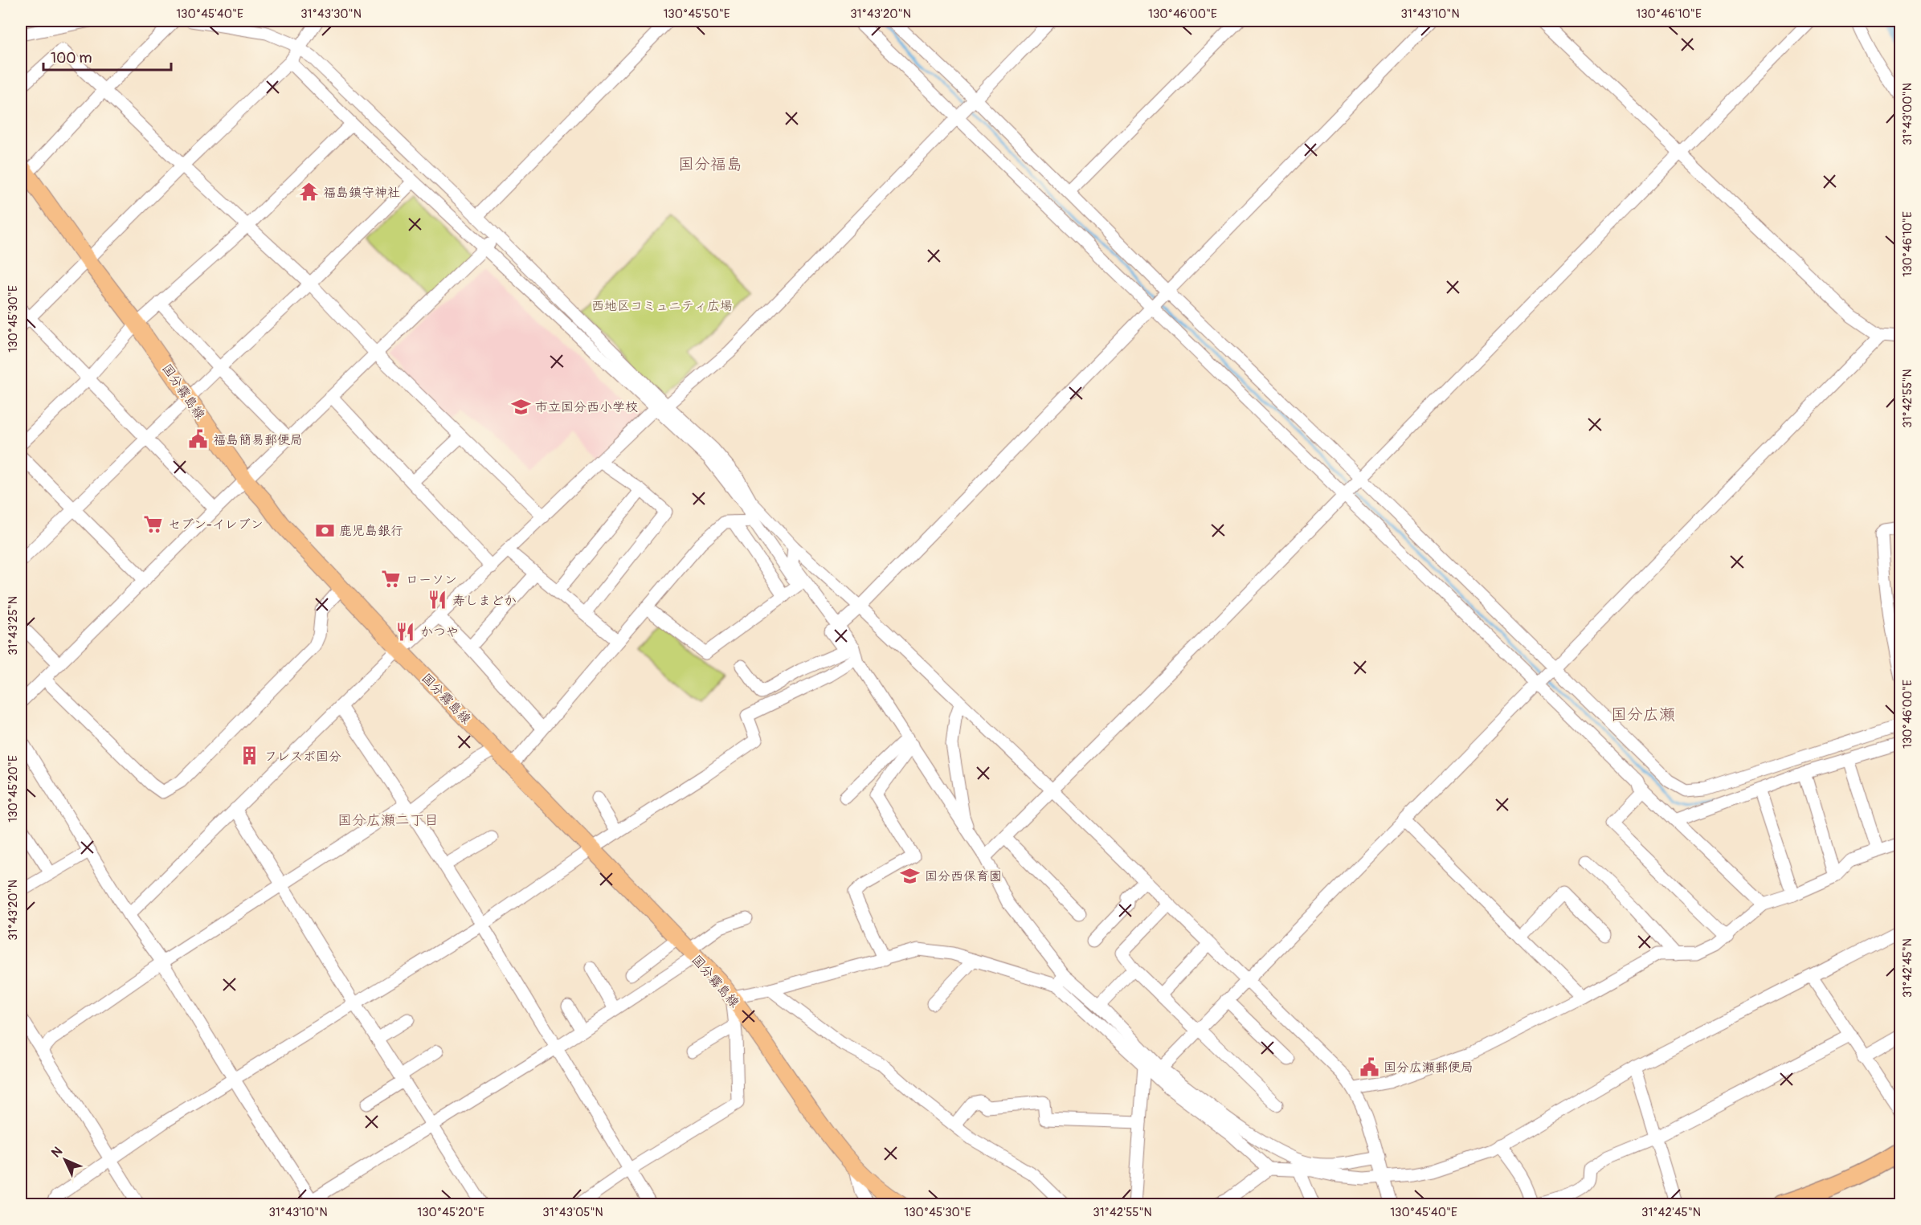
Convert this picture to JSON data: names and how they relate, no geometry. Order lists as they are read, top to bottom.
{
  "streets": {
    "main road": ["国分霧島線"]
  },
  "districts": ["国分福島", "国分広瀬", "国分広瀬二丁目"],
  "parks": ["西地区コミュニティ広場"],
  "places": {
    "temple": ["福島鎮守神社"],
    "school or university": ["市立国分西小学校", "国分西保育園"],
    "public building": ["福島簡易郵便局", "国分広瀬郵便局"],
    "supermarket": ["セブン-イレブン", "ローソン"],
    "bank": ["鹿児島銀行"],
    "restaurant": ["寿しまどか", "かつや"],
    "building": ["フレスポ国分"]
  },
  "scale_bar": "100 m",
  "north": "top left",
  "coordinates": [
    "130°45'40\"E",
    "31°43'30\"N",
    "130°45'50\"E",
    "31°43'20\"N",
    "130°46'00\"E",
    "31°43'10\"N",
    "130°46'10\"E",
    "31°43'00\"N",
    "130°45'30\"E",
    "31°42'55\"N",
    "31°43'25\"N",
    "130°45'20\"E",
    "31°42'45\"N",
    "31°43'05\"N"
  ]
}
